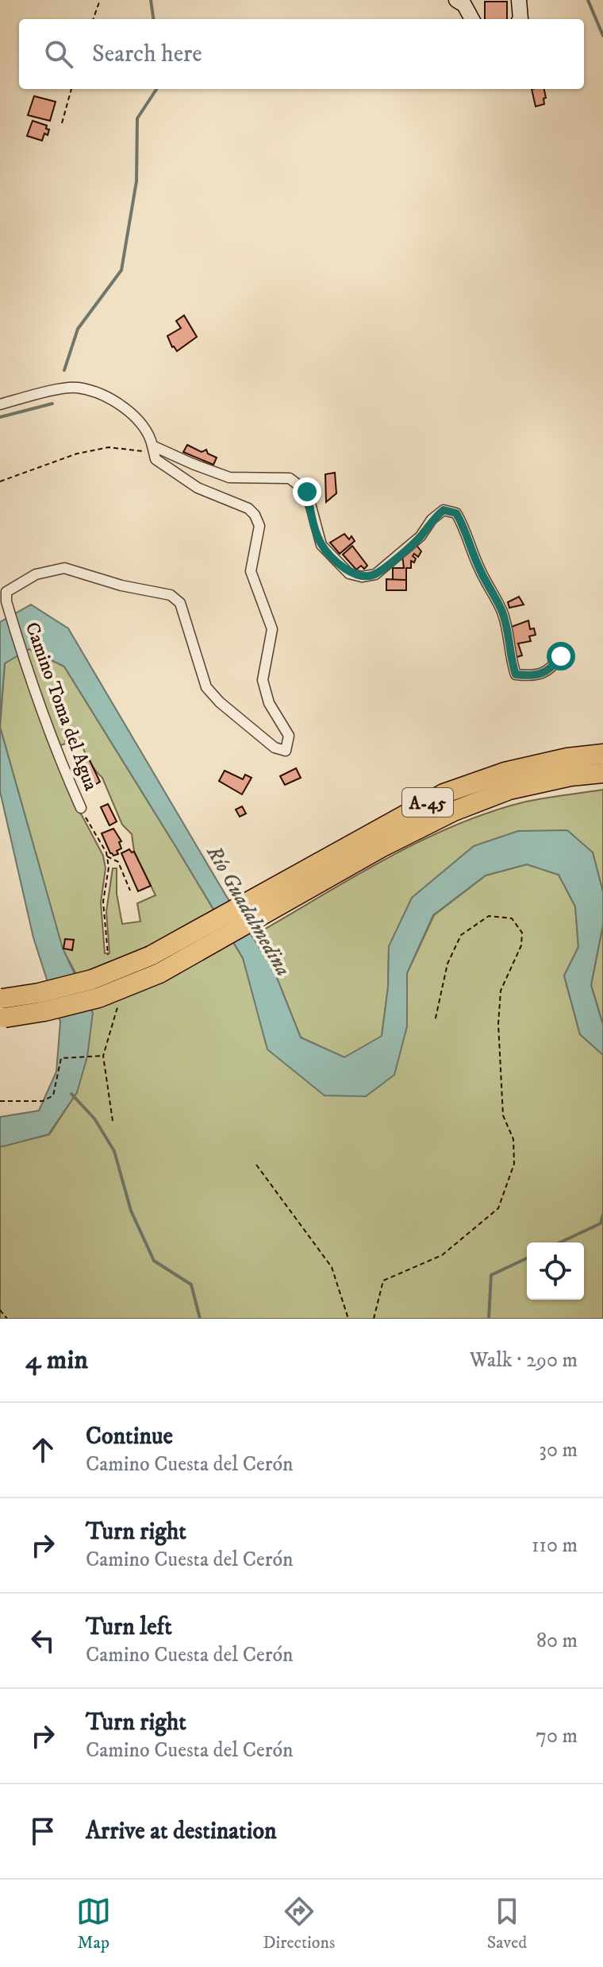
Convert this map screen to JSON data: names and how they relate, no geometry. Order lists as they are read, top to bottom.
{
  "streets": {
    "highway": ["A-45"],
    "street": ["Camino Toma del Agua"]
  },
  "water": ["Río Guadalmedina"],
  "page": {
    "search": "Search here",
    "heading": ["4 min", "Walk · 290 m"],
    "list": [
      ["Continue", "Camino Cuesta del Cerón", "30 m"],
      ["Turn right", "Camino Cuesta del Cerón", "110 m"],
      ["Turn left", "Camino Cuesta del Cerón", "80 m"],
      ["Turn right", "Camino Cuesta del Cerón", "70 m"],
      "Arrive at destination"
    ],
    "nav": ["Map", "Directions", "Saved"]
  }
}
